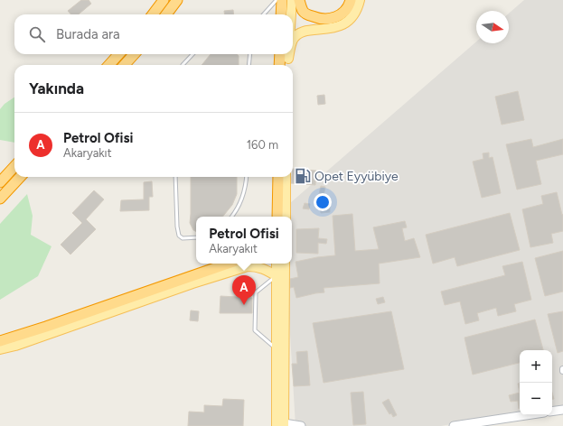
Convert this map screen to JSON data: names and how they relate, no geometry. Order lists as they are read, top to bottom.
{
  "places": {
    "fuel station": ["Opet Eyyübiye"]
  },
  "north": "right",
  "page": {
    "search": "Burada ara",
    "heading": "Yakında",
    "list": [
      {
        "mark": "A",
        "name": "Petrol Ofisi",
        "note": "Akaryakıt",
        "value": "160 m"
      }
    ],
    "popup": ["Petrol Ofisi", "Akaryakıt"],
    "pins": "A",
    "map_buttons": ["+", "−"]
  }
}
